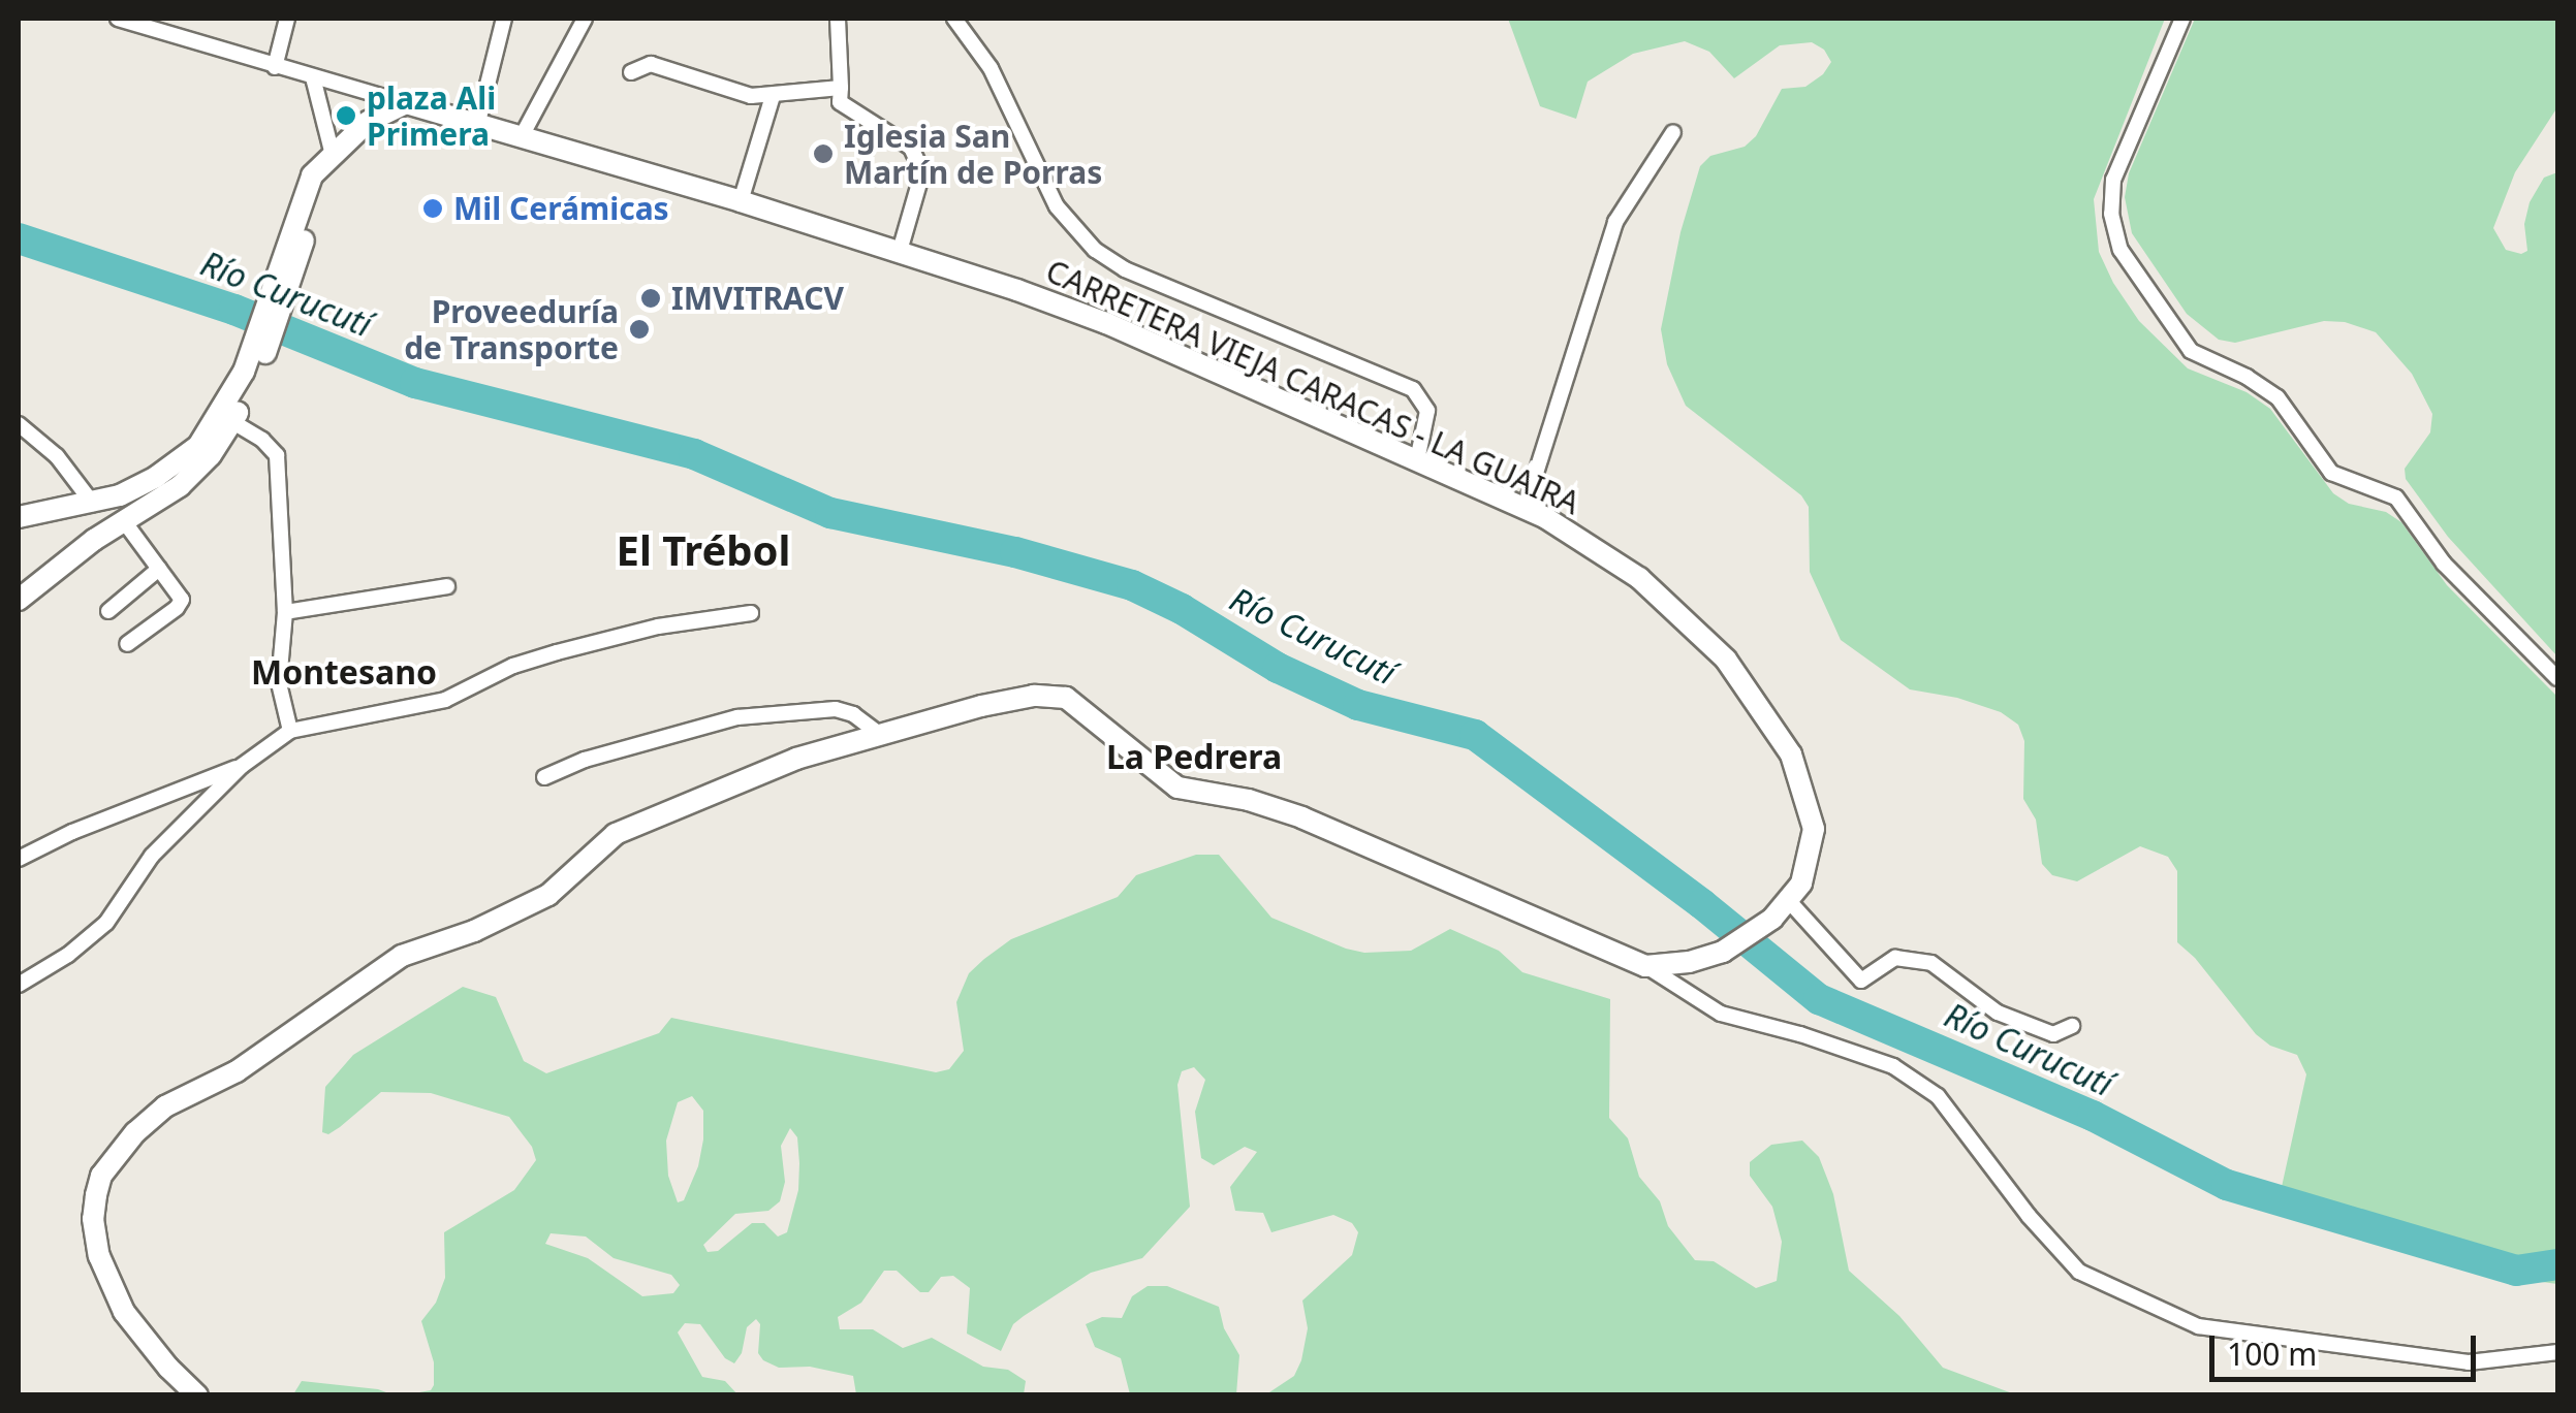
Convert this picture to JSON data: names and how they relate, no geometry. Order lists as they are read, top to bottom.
{
  "streets": {
    "main road": ["CARRETERA VIEJA CARACAS - LA GUAIRA"]
  },
  "districts": ["El Trébol", "Montesano", "La Pedrera"],
  "water": ["Río Curucutí"],
  "places": [
    "plaza Ali Primera",
    "Iglesia San Martín de Porras",
    "Mil Cerámicas",
    "IMVITRACV",
    "Proveeduría de Transporte"
  ],
  "scale_bar": "100 m"
}
